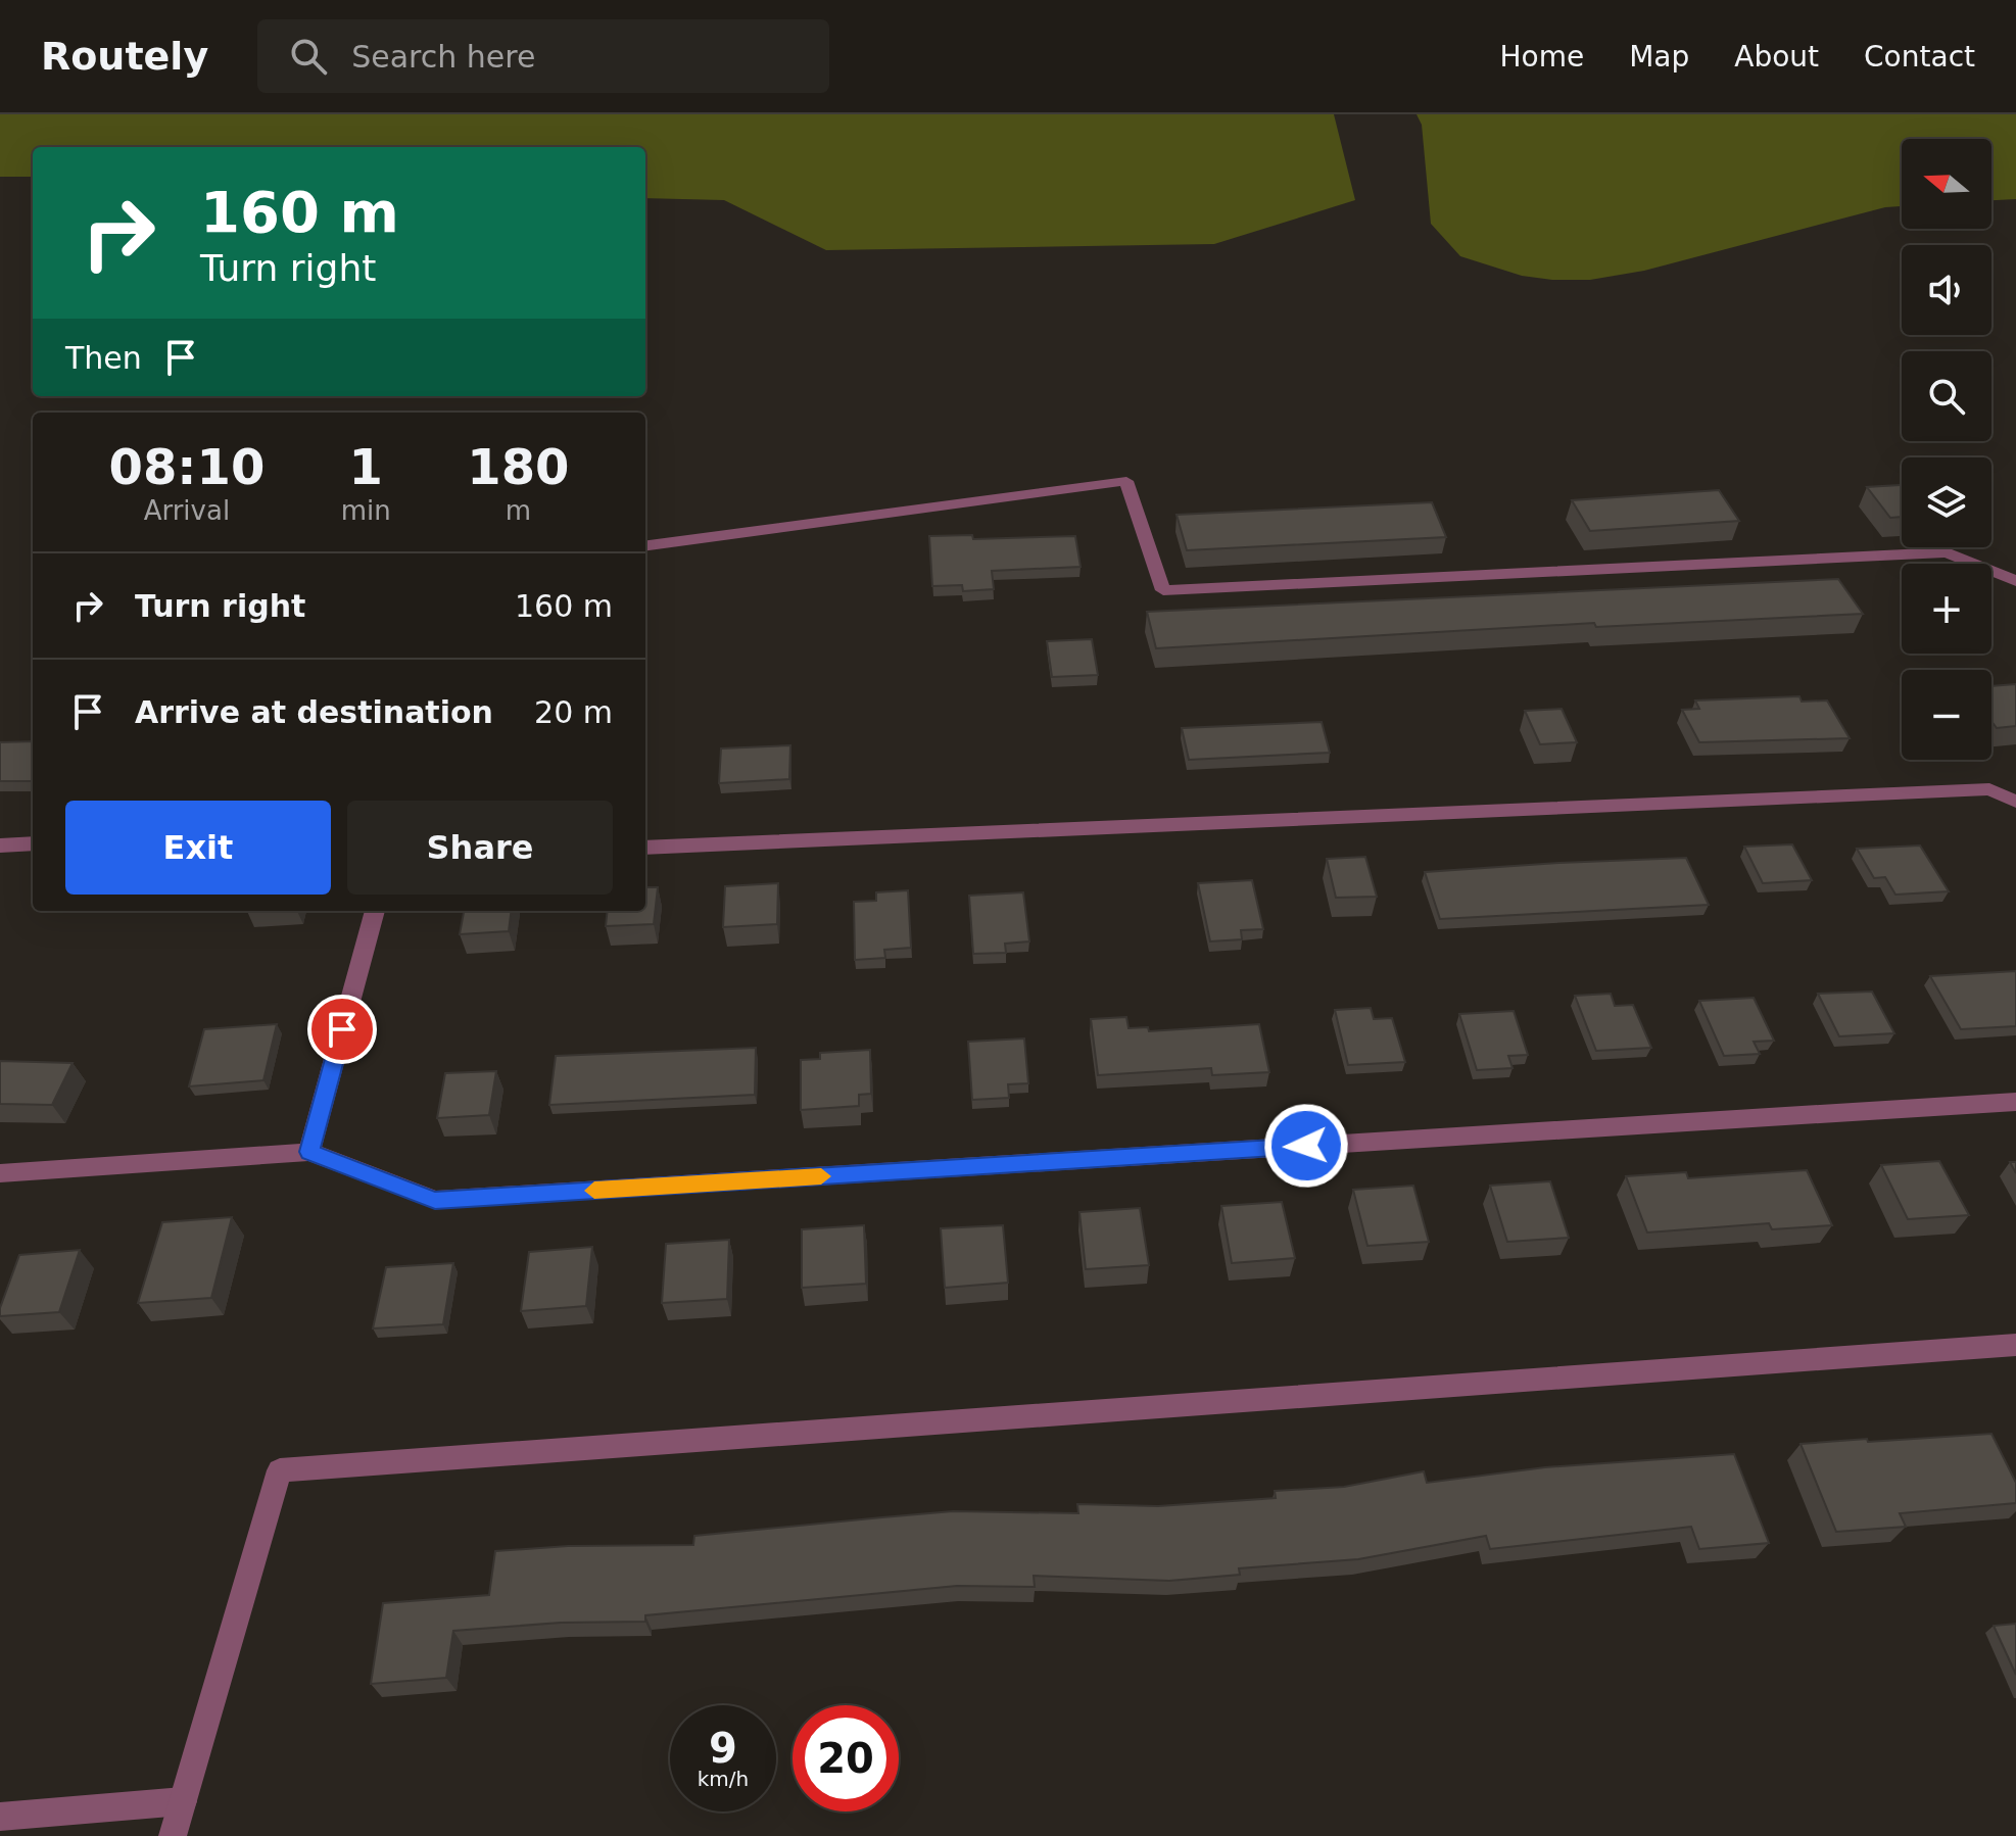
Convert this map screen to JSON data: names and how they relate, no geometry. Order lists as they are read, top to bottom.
{
  "north": "left",
  "page": {
    "header": "Routely",
    "search": "Search here",
    "nav": [
      "Home",
      "Map",
      "About",
      "Contact"
    ],
    "map_buttons": ["+", "−"],
    "turn": ["160 m", "Turn right"],
    "then": "Then",
    "eta": [
      "08:10",
      "Arrival",
      "1",
      "min",
      "180",
      "m"
    ],
    "list": [
      {
        "name": "Turn right",
        "value": "160 m"
      },
      {
        "name": "Arrive at destination",
        "value": "20 m"
      }
    ],
    "buttons": ["Exit", "Share"],
    "speed": "9 km/h",
    "limit": "20"
  }
}
